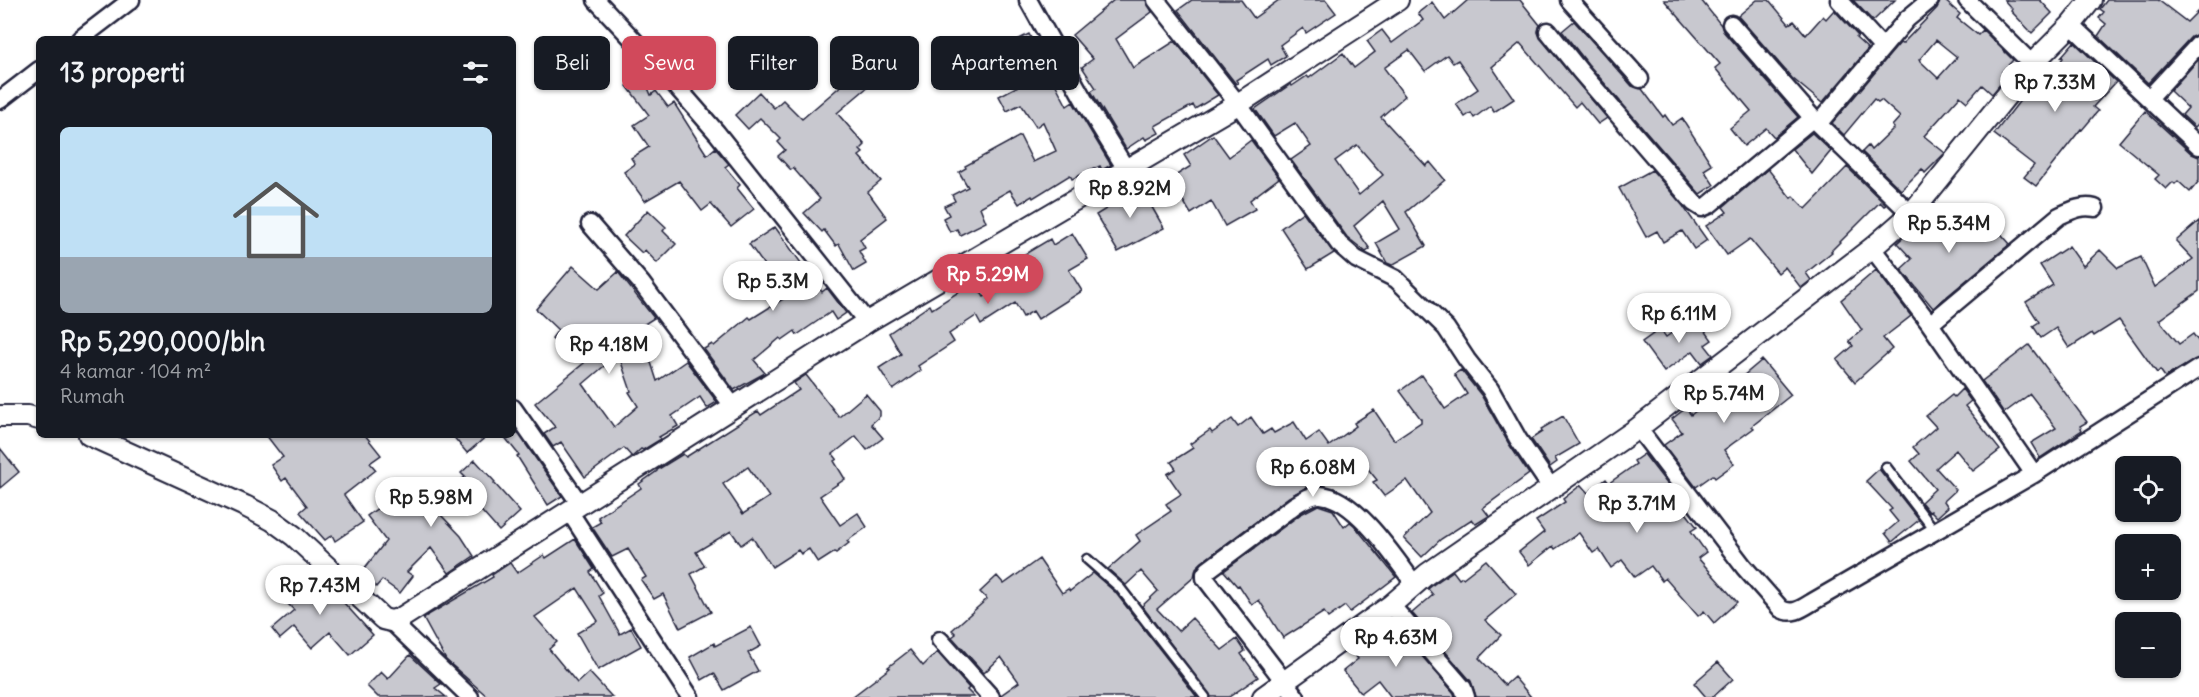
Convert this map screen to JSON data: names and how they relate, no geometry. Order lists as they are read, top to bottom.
{
  "page": {
    "chip": [
      "Beli",
      "Sewa",
      "Filter",
      "Baru",
      "Apartemen"
    ],
    "heading": "13 properti",
    "price": [
      "Rp 7.33M",
      "Rp 8.92M",
      "Rp 5.34M",
      "Rp 5.29M",
      "Rp 5.3M",
      "Rp 6.11M",
      "Rp 4.18M",
      "Rp 5.74M",
      "Rp 6.08M",
      "Rp 5.98M",
      "Rp 3.71M",
      "Rp 7.43M",
      "Rp 4.63M"
    ],
    "list": [
      {
        "name": "Rp 5,290,000/bln",
        "note": "4 kamar · 104 m² · Rumah"
      }
    ],
    "map_buttons": ["+", "−"]
  }
}
